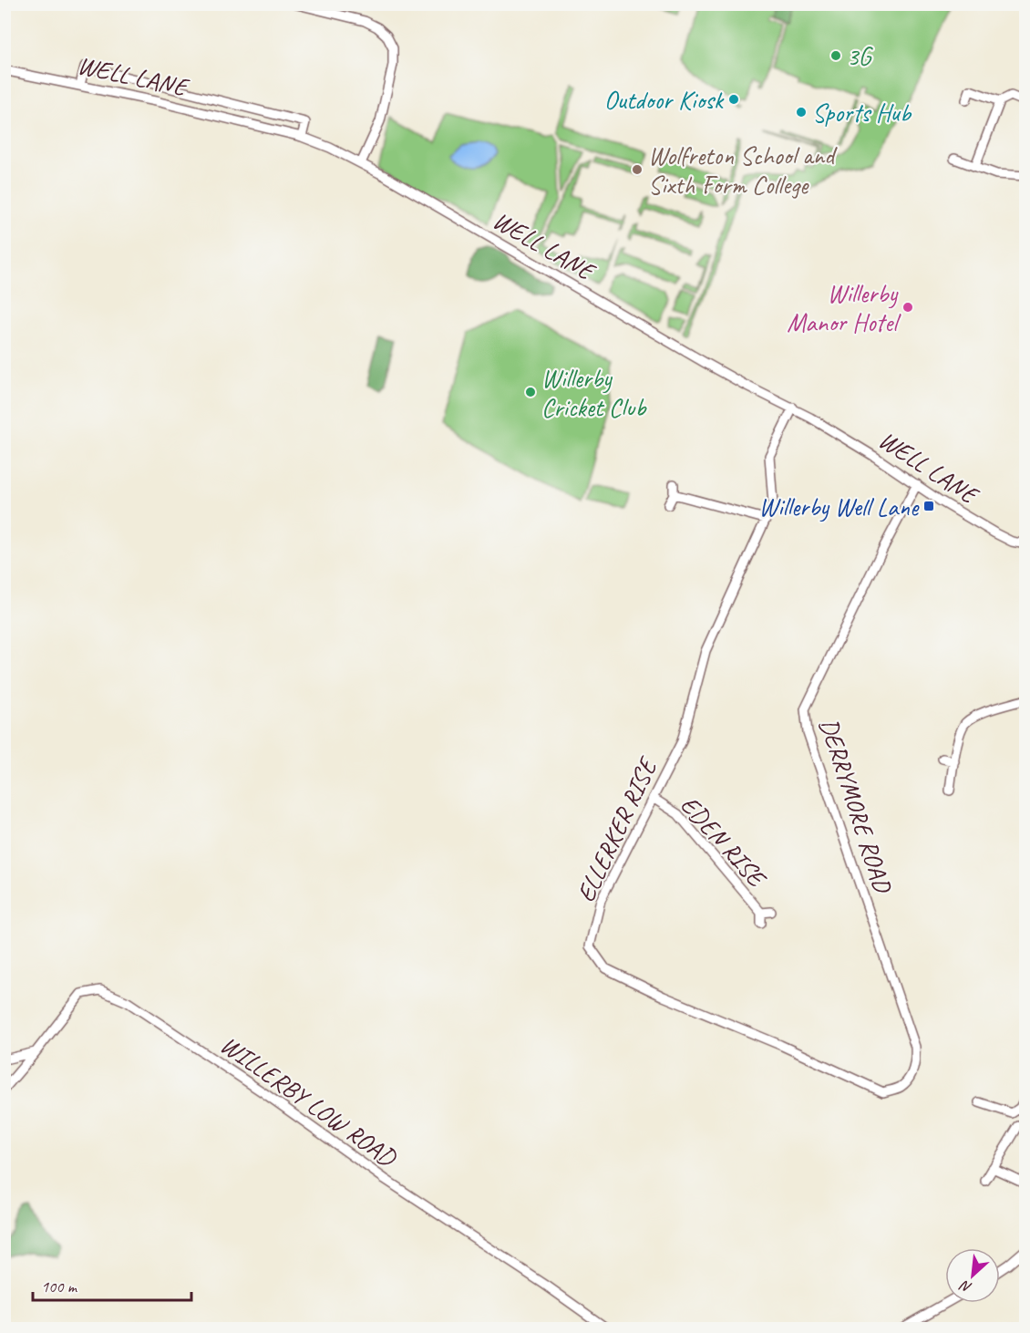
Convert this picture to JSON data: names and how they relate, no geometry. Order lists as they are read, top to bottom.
{
  "streets": {
    "street": [
      "WELL LANE",
      "DERRYMORE ROAD",
      "ELLERKER RISE",
      "EDEN RISE",
      "WILLERBY LOW ROAD"
    ]
  },
  "crossings": [
    ["WELL LANE", "DERRYMORE ROAD"],
    ["WELL LANE", "ELLERKER RISE"],
    ["DERRYMORE ROAD", "ELLERKER RISE"],
    ["ELLERKER RISE", "EDEN RISE"]
  ],
  "places": {
    "other": [
      "3G",
      "Outdoor Kiosk",
      "Sports Hub",
      "Wolfreton School and Sixth Form College",
      "Willerby Manor Hotel",
      "Willerby Cricket Club"
    ],
    "transit": ["Willerby Well Lane"]
  },
  "scale_bar": "100 m",
  "north": "bottom left"
}
